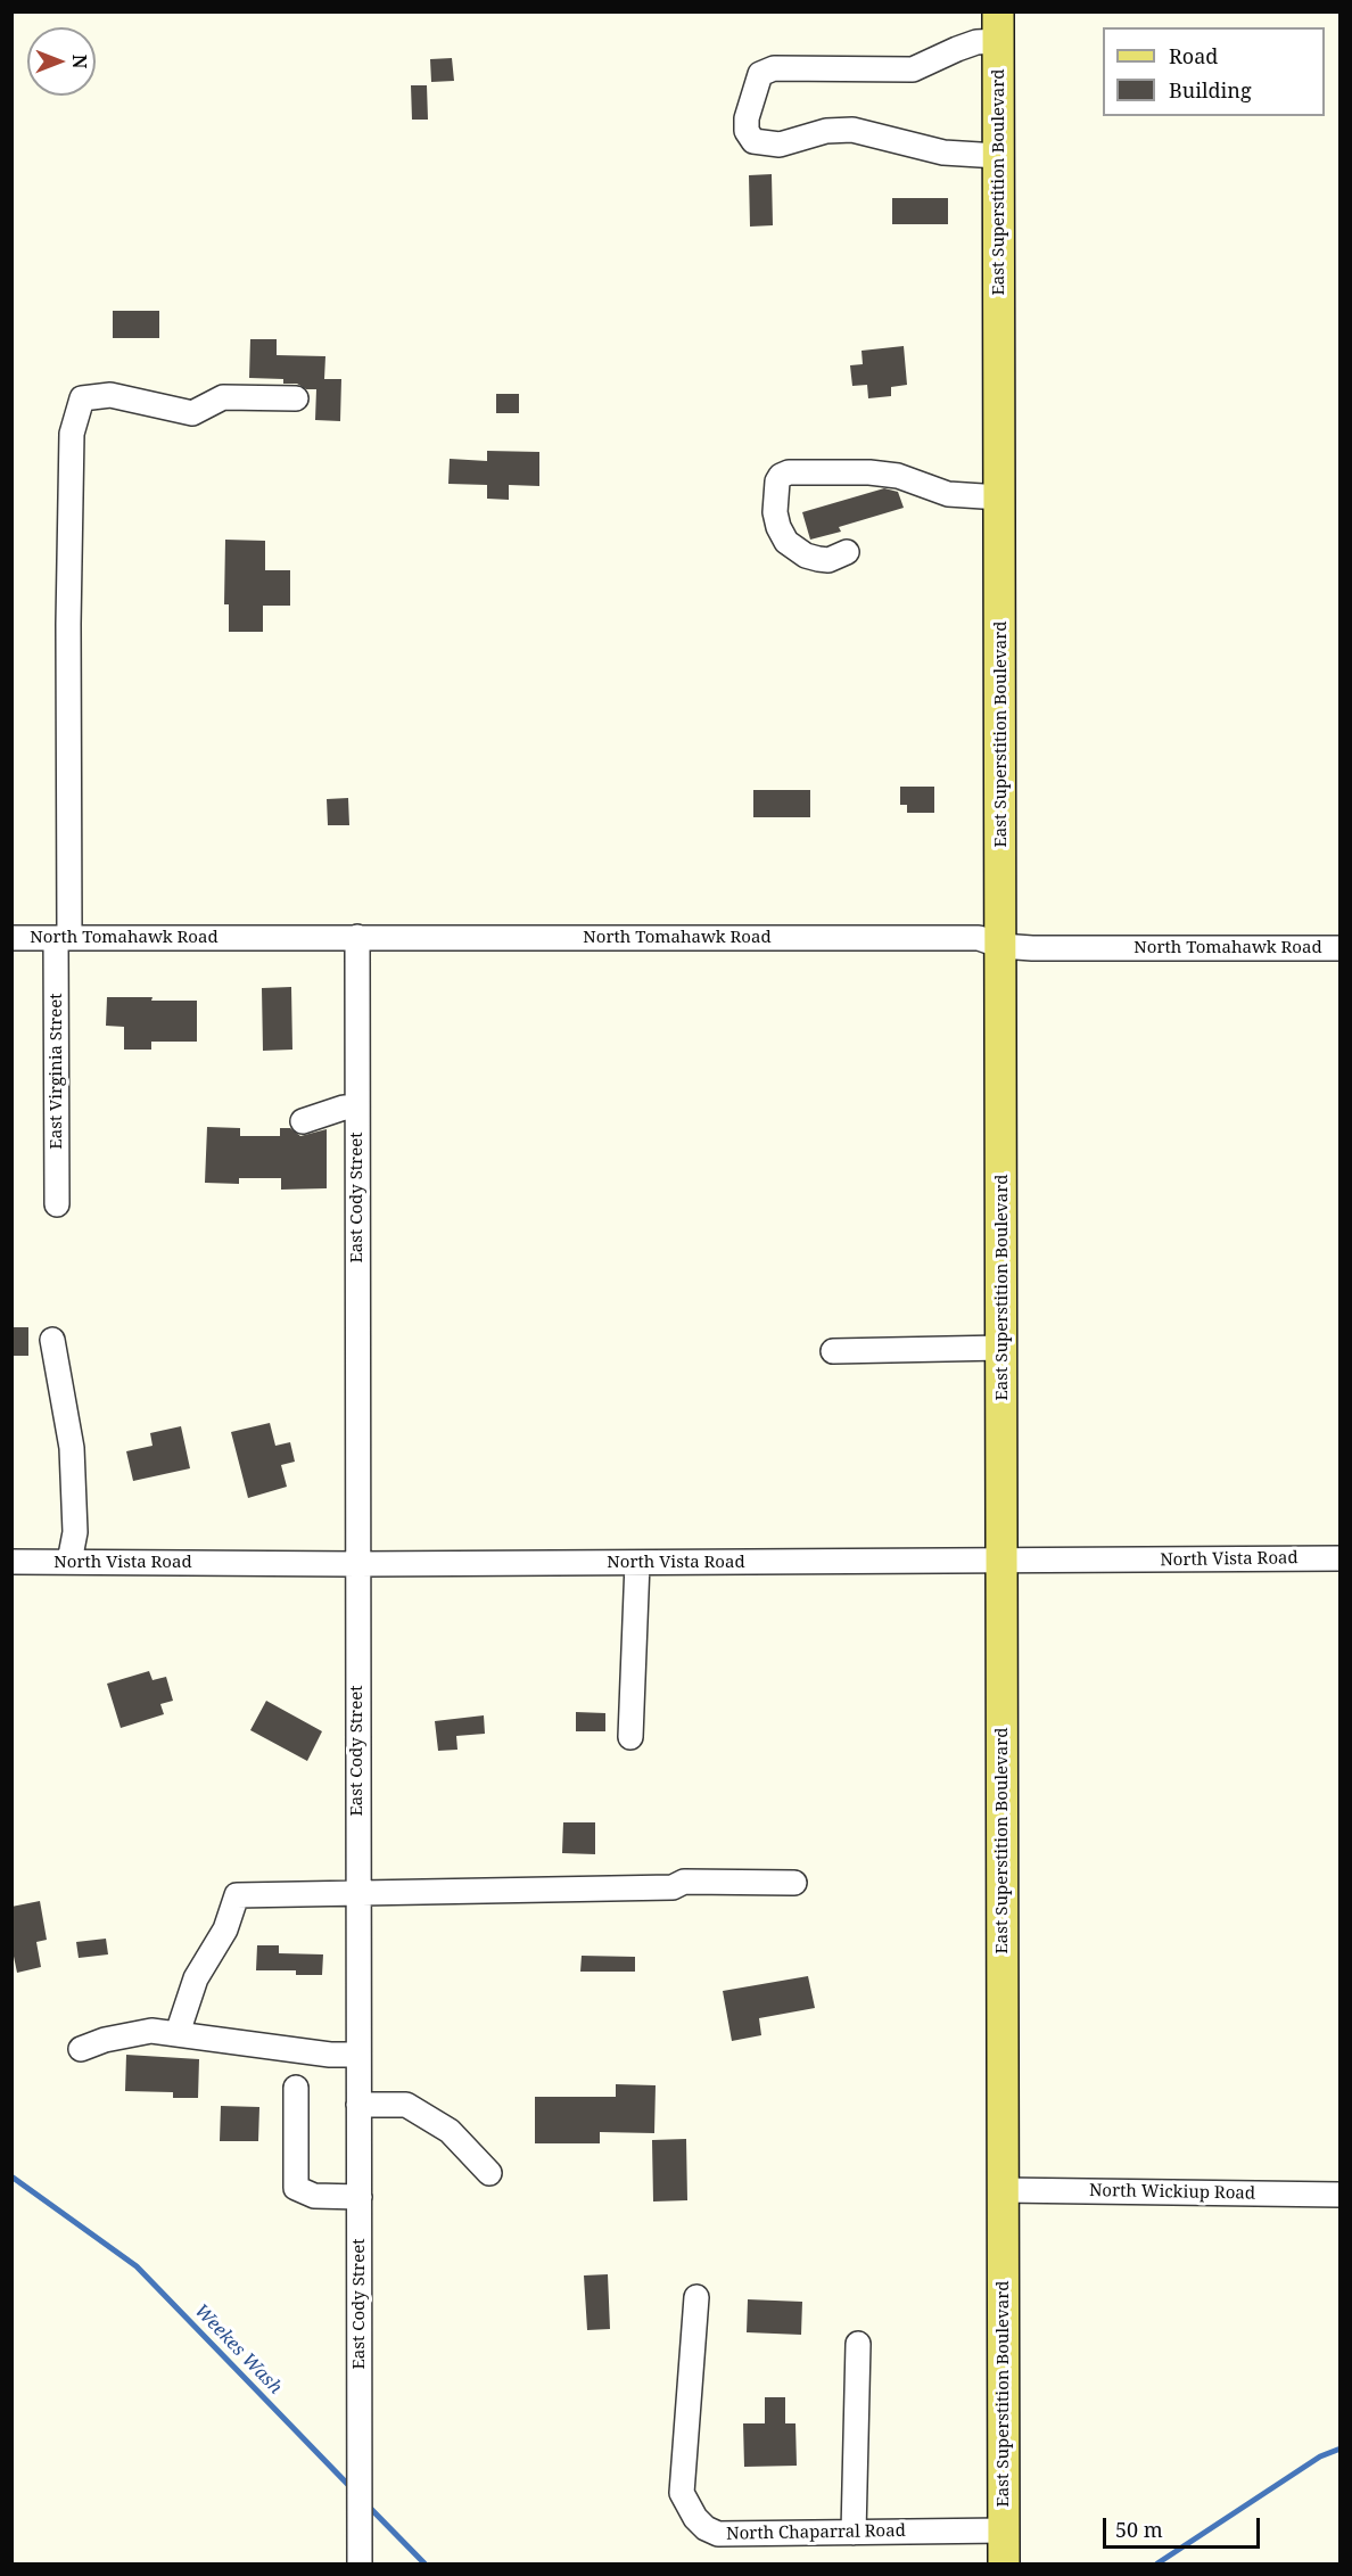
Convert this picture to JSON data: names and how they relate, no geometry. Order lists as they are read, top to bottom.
{
  "streets": {
    "main road": ["East Superstition Boulevard"],
    "street": [
      "North Tomahawk Road",
      "East Virginia Street",
      "East Cody Street",
      "North Vista Road",
      "North Wickiup Road",
      "North Chaparral Road"
    ]
  },
  "crossings": [
    ["East Superstition Boulevard", "North Tomahawk Road"],
    ["East Superstition Boulevard", "North Vista Road"],
    ["East Superstition Boulevard", "North Wickiup Road"],
    ["East Superstition Boulevard", "North Chaparral Road"],
    ["North Tomahawk Road", "East Virginia Street"],
    ["North Tomahawk Road", "East Cody Street"],
    ["East Cody Street", "North Vista Road"]
  ],
  "water": ["Weekes Wash"],
  "legend": ["Road", "Building"],
  "scale_bar": "50 m",
  "north": "right"
}
